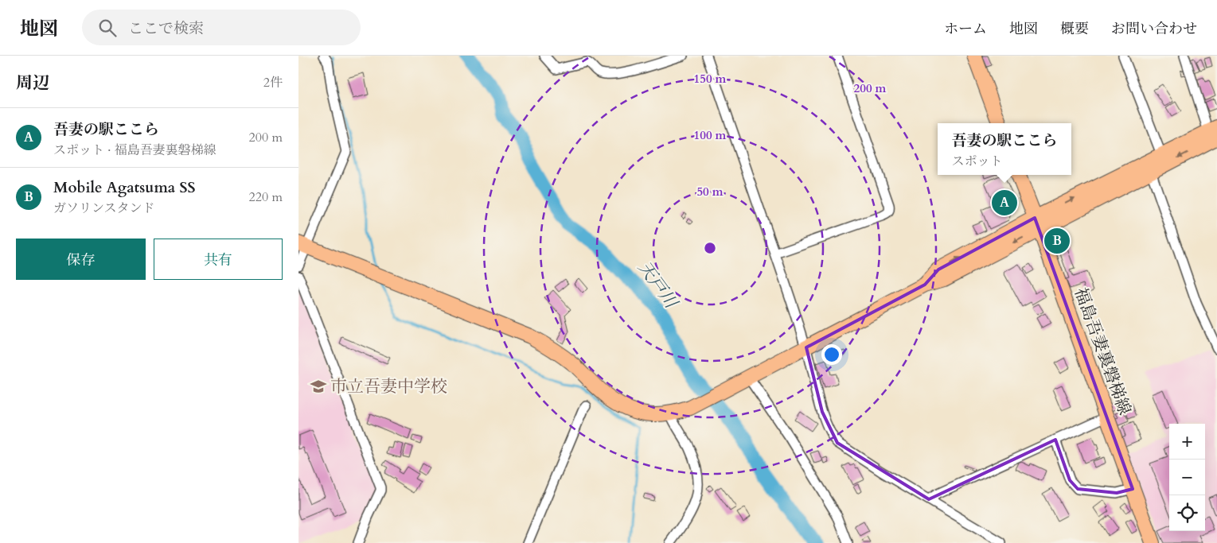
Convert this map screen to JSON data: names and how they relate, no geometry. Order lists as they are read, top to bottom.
{
  "streets": {
    "main road": ["福島吾妻裏磐梯線"]
  },
  "water": ["天戸川"],
  "places": {
    "school or university": ["市立吾妻中学校"]
  },
  "page": {
    "header": "地図",
    "search": "ここで検索",
    "nav": [
      "ホーム",
      "地図",
      "概要",
      "お問い合わせ"
    ],
    "heading": ["周辺", "2件"],
    "list": [
      {
        "mark": "A",
        "name": "吾妻の駅ここら",
        "note": "スポット · 福島吾妻裏磐梯線",
        "value": "200 m"
      },
      {
        "mark": "B",
        "name": "Mobile Agatsuma SS",
        "note": "ガソリンスタンド",
        "value": "220 m"
      }
    ],
    "popup": ["吾妻の駅ここら", "スポット"],
    "pins": ["A", "B"],
    "buttons": ["保存", "共有"],
    "map_buttons": ["+", "−"]
  },
  "rings": [
    "150 m",
    "200 m",
    "100 m",
    "50 m"
  ]
}
